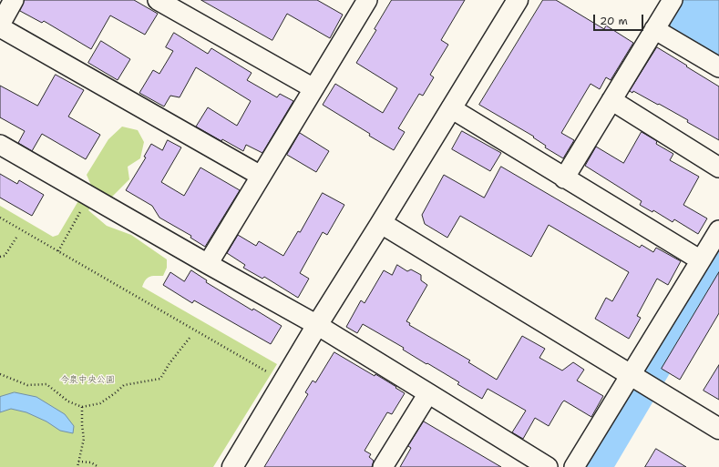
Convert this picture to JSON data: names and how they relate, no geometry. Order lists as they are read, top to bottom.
{
  "parks": ["今泉中央公園"],
  "scale_bar": "20 m"
}
